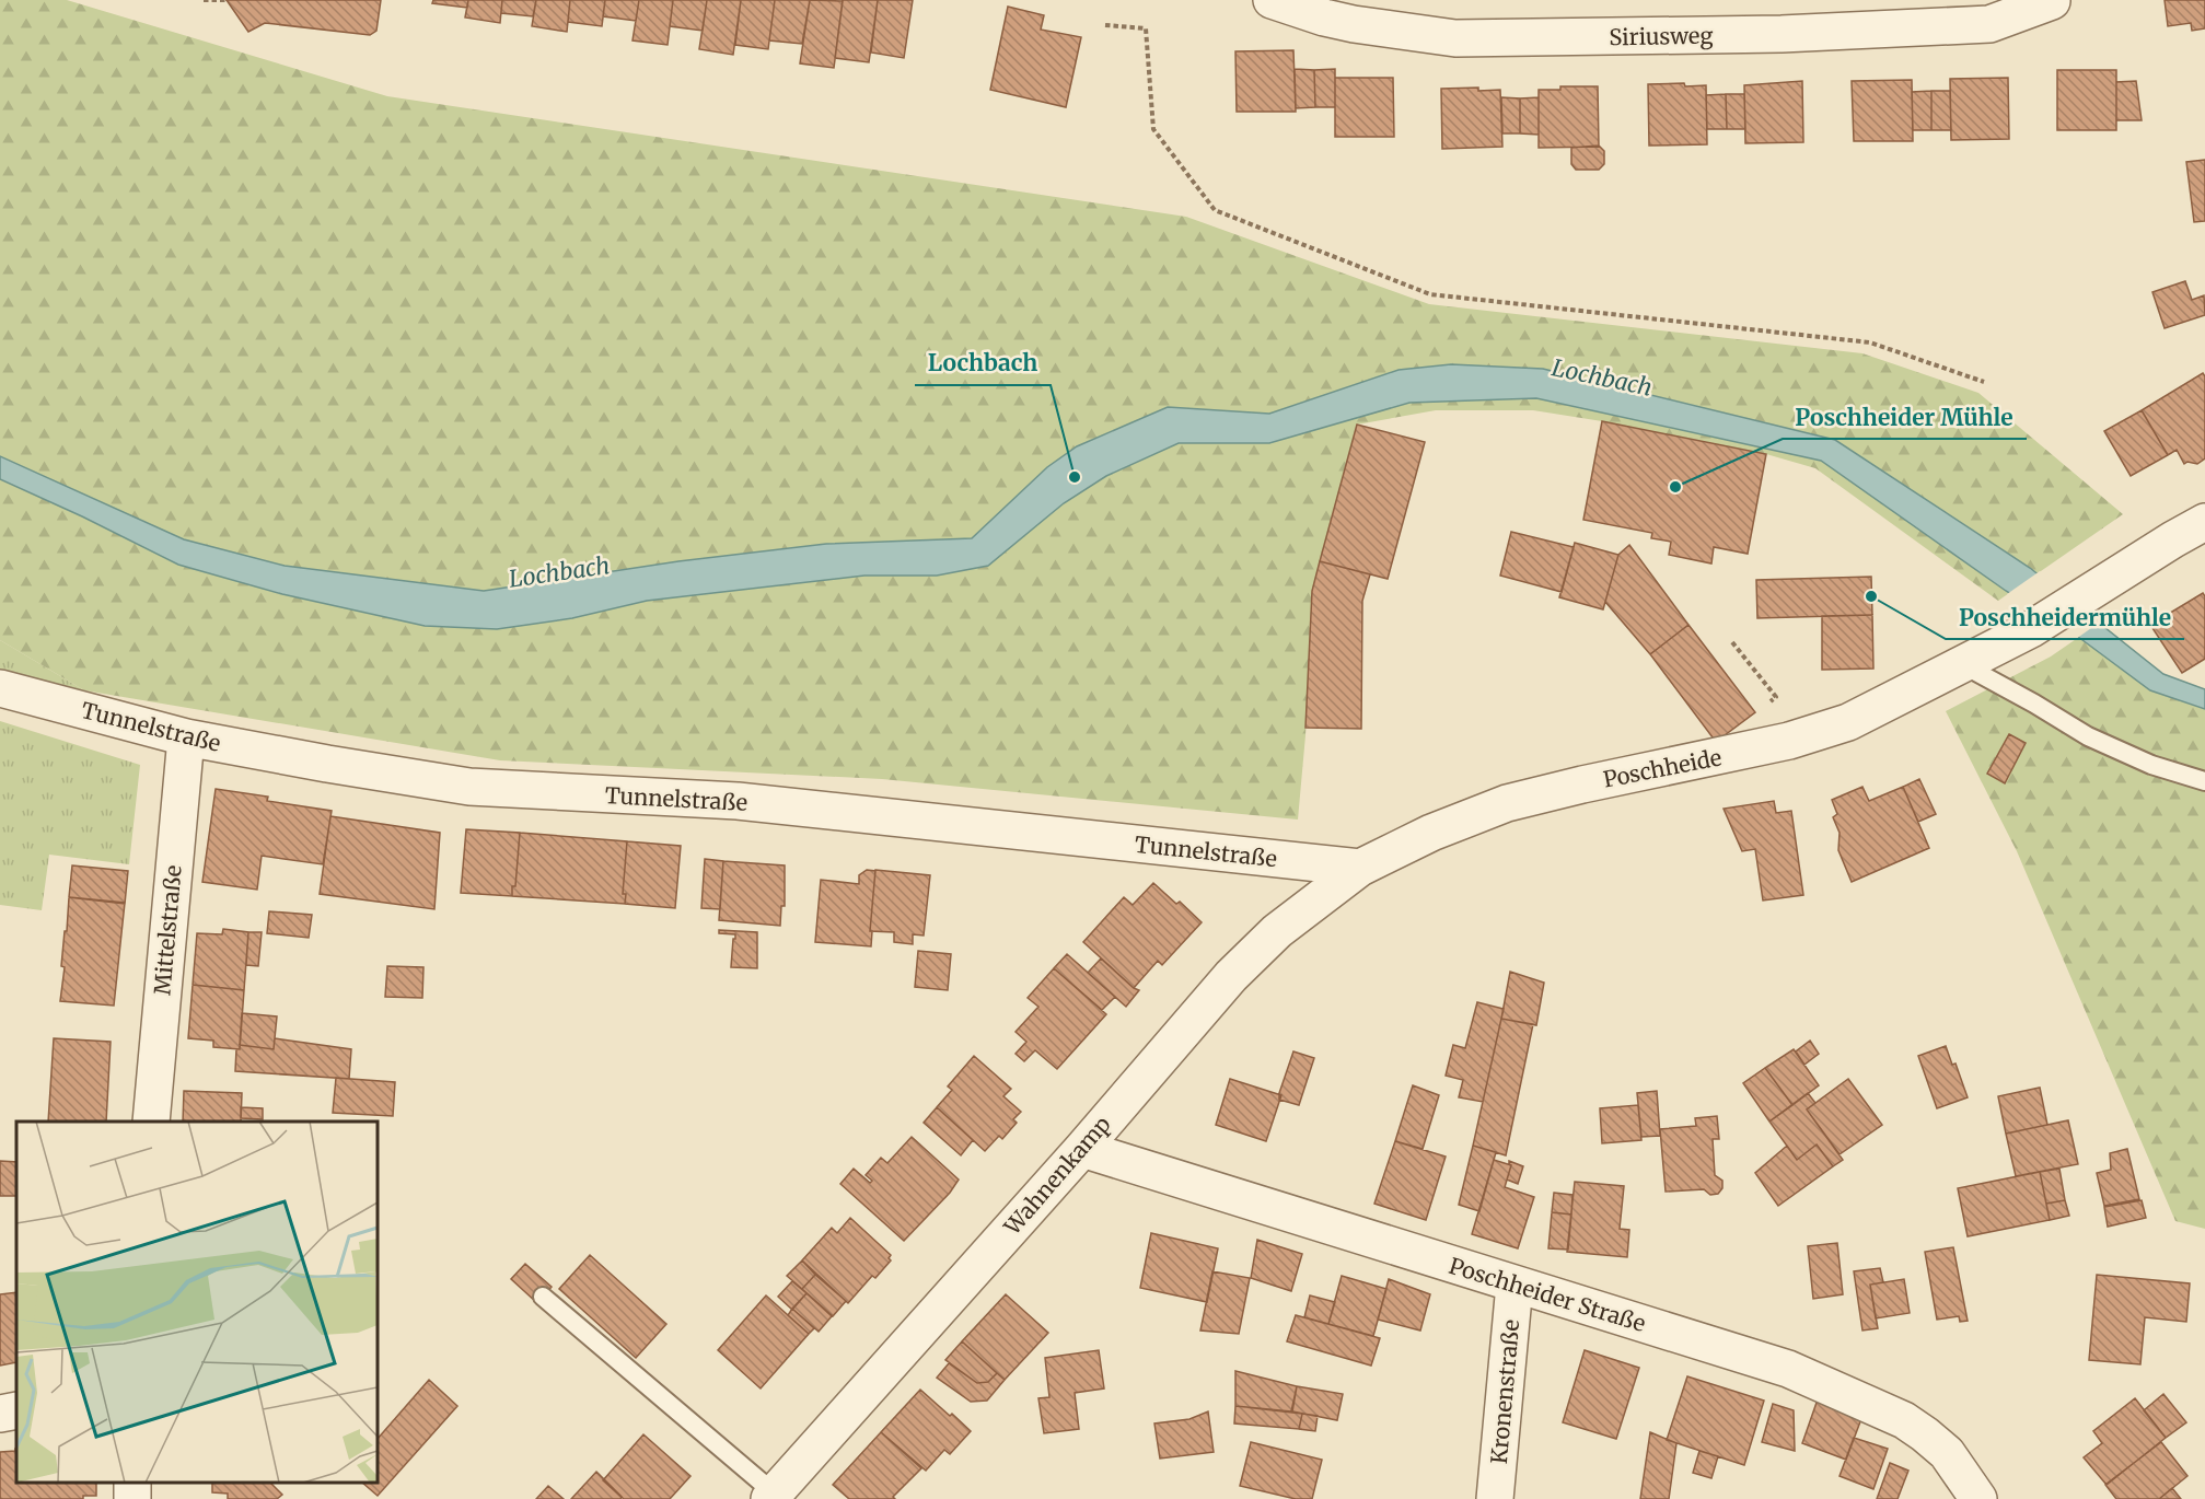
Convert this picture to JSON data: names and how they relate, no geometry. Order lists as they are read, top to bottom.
{
  "streets": {
    "street": [
      "Siriusweg",
      "Tunnelstraße",
      "Poschheide",
      "Mittelstraße",
      "Wahnenkamp",
      "Poschheider Straße",
      "Kronenstraße"
    ]
  },
  "crossings": [
    ["Tunnelstraße", "Poschheide"],
    ["Tunnelstraße", "Mittelstraße"],
    ["Tunnelstraße", "Wahnenkamp"],
    ["Poschheide", "Wahnenkamp"],
    ["Wahnenkamp", "Poschheider Straße"],
    ["Poschheider Straße", "Kronenstraße"]
  ],
  "water": ["Lochbach"],
  "places": ["Lochbach", "Poschheider Mühle", "Poschheidermühle"]
}
